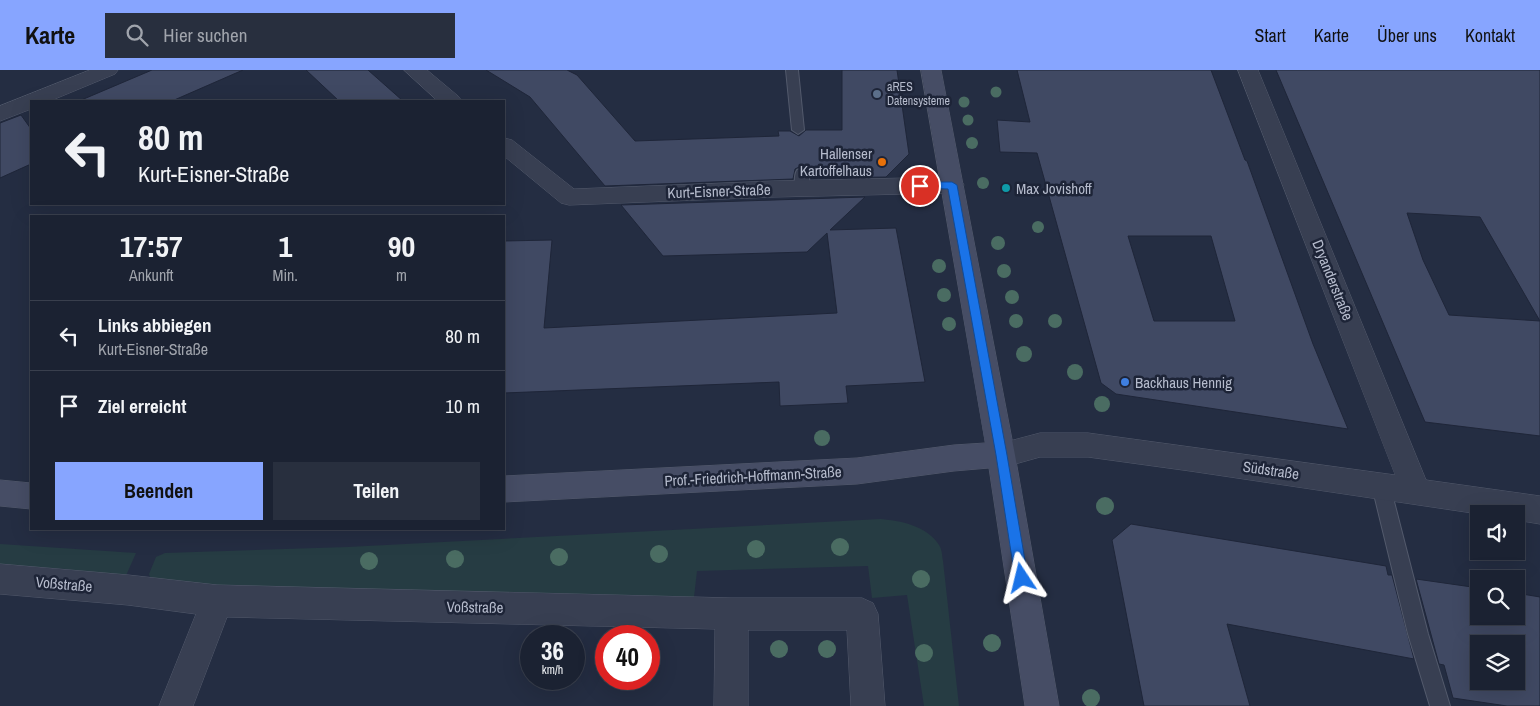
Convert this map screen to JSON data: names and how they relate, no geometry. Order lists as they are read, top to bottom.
{
  "streets": {
    "street": [
      "Kurt-Eisner-Straße",
      "Dryanderstraße",
      "Südstraße",
      "Prof.-Friedrich-Hoffmann-Straße",
      "Voßstraße"
    ]
  },
  "crossings": [
    ["Dryanderstraße", "Südstraße"],
    ["Südstraße", "Prof.-Friedrich-Hoffmann-Straße"]
  ],
  "places": [
    "aRES Datensysteme",
    "Hallenser Kartoffelhaus",
    "Max Jovishoff",
    "Backhaus Hennig"
  ],
  "page": {
    "header": "Karte",
    "search": "Hier suchen",
    "nav": [
      "Start",
      "Karte",
      "Über uns",
      "Kontakt"
    ],
    "turn": ["80 m", "Kurt-Eisner-Straße"],
    "eta": [
      "17:57",
      "Ankunft",
      "1",
      "Min.",
      "90",
      "m"
    ],
    "list": [
      {
        "name": "Links abbiegen",
        "note": "Kurt-Eisner-Straße",
        "value": "80 m"
      },
      {
        "name": "Ziel erreicht",
        "value": "10 m"
      }
    ],
    "buttons": ["Beenden", "Teilen"],
    "speed": "36 km/h",
    "limit": "40"
  }
}
